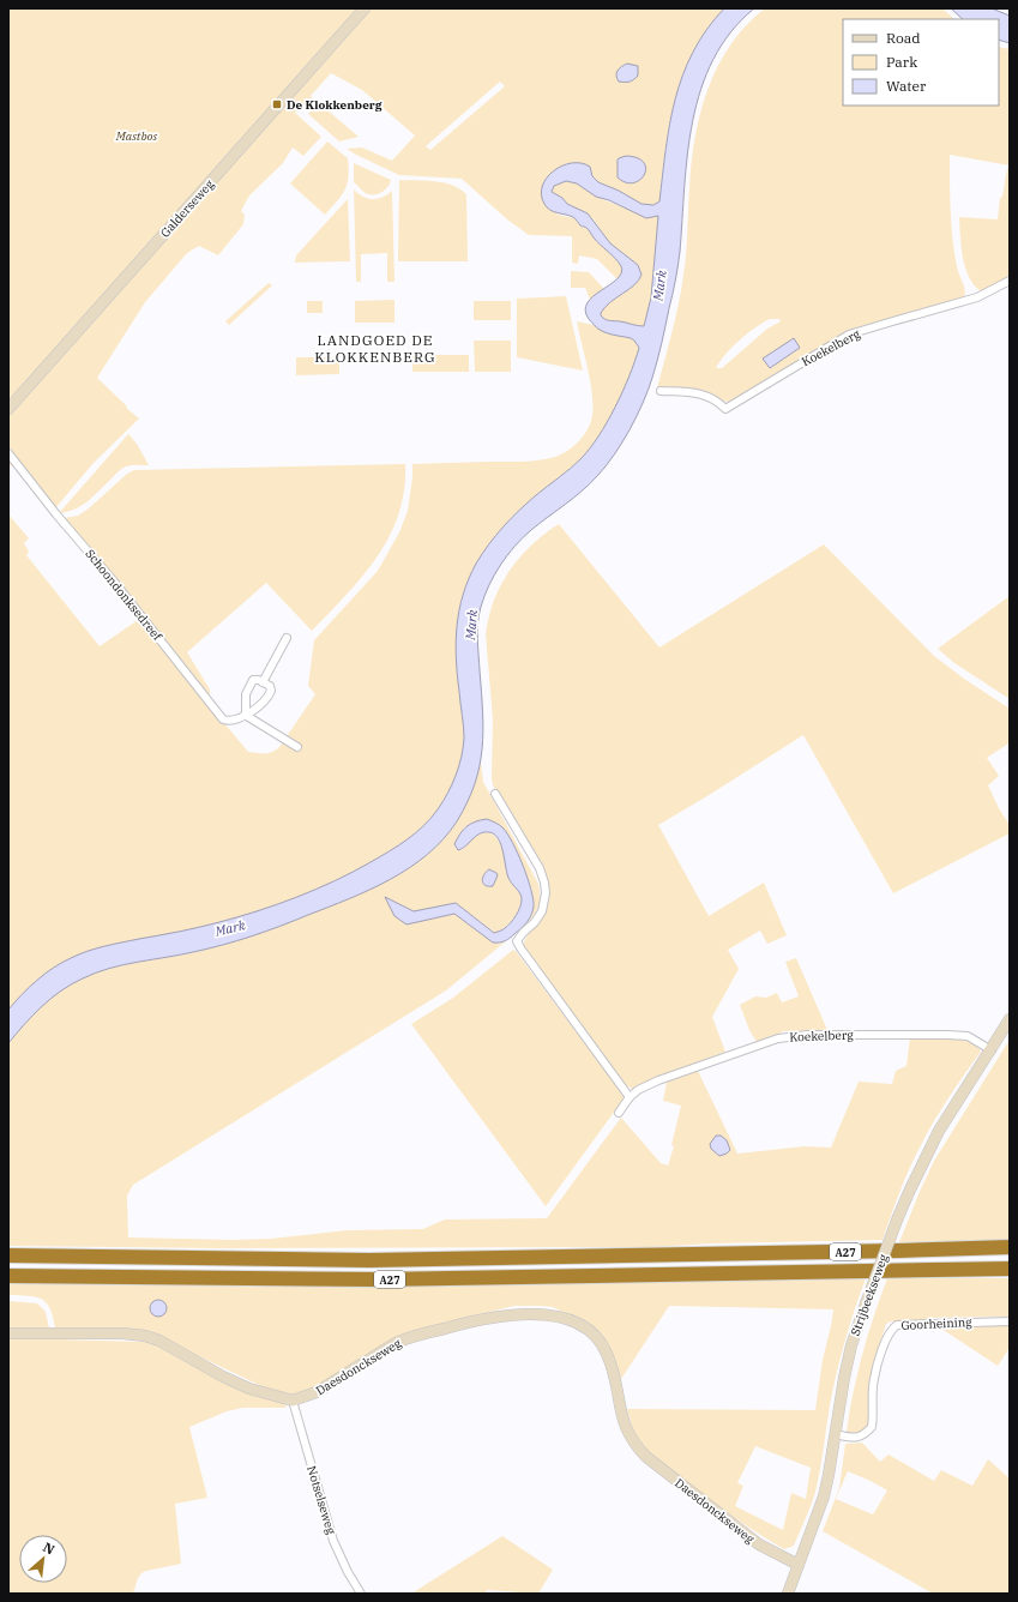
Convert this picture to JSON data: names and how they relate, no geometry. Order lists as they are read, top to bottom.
{
  "streets": {
    "highway": ["A27"],
    "street": [
      "Galderseweg",
      "Koekelberg",
      "Schoondonksedreef",
      "Strijbeekseweg",
      "Goorheining",
      "Daesdonckseweg",
      "Notselseweg"
    ]
  },
  "crossings": [
    ["Koekelberg", "Strijbeekseweg"],
    ["Strijbeekseweg", "Goorheining"],
    ["Strijbeekseweg", "Daesdonckseweg"],
    ["Daesdonckseweg", "Notselseweg"]
  ],
  "districts": ["LANDGOED DE KLOKKENBERG"],
  "water": ["Mark"],
  "parks": ["Mastbos"],
  "places": {
    "transit": ["De Klokkenberg"]
  },
  "legend": ["Road", "Park", "Water"],
  "north": "top right"
}
